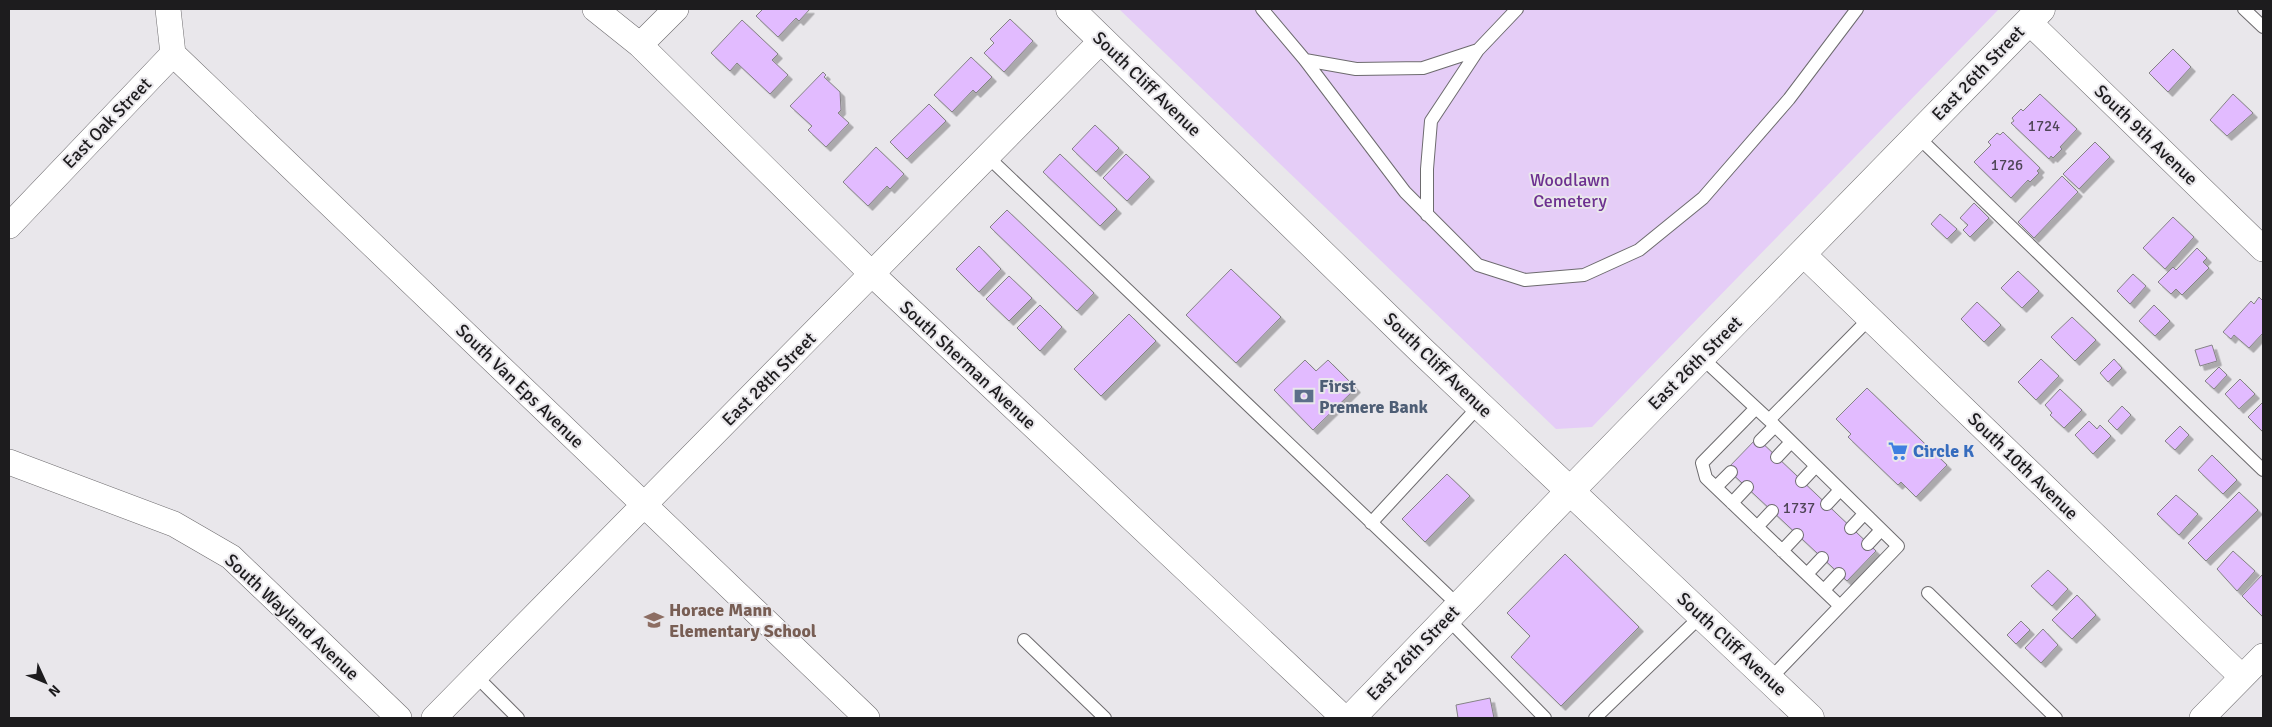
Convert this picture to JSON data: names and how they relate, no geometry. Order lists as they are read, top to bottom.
{
  "streets": {
    "main road": ["East 26th Street", "South Cliff Avenue"],
    "street": [
      "East Oak Street",
      "South 9th Avenue",
      "South Sherman Avenue",
      "East 28th Street",
      "South Van Eps Avenue",
      "South 10th Avenue",
      "South Wayland Avenue"
    ]
  },
  "crossings": [
    ["East 26th Street", "South Cliff Avenue"],
    ["East 26th Street", "South 9th Avenue"],
    ["East 26th Street", "South 10th Avenue"],
    ["South Cliff Avenue", "East 28th Street"],
    ["East Oak Street", "South Van Eps Avenue"],
    ["South Sherman Avenue", "East 28th Street"],
    ["East 28th Street", "South Van Eps Avenue"]
  ],
  "parks": ["Woodlawn Cemetery"],
  "places": {
    "bank": ["First Premere Bank"],
    "supermarket": ["Circle K"],
    "school or university": ["Horace Mann Elementary School"]
  },
  "house_numbers": ["1724", "1726", "1737"],
  "north": "bottom right"
}
